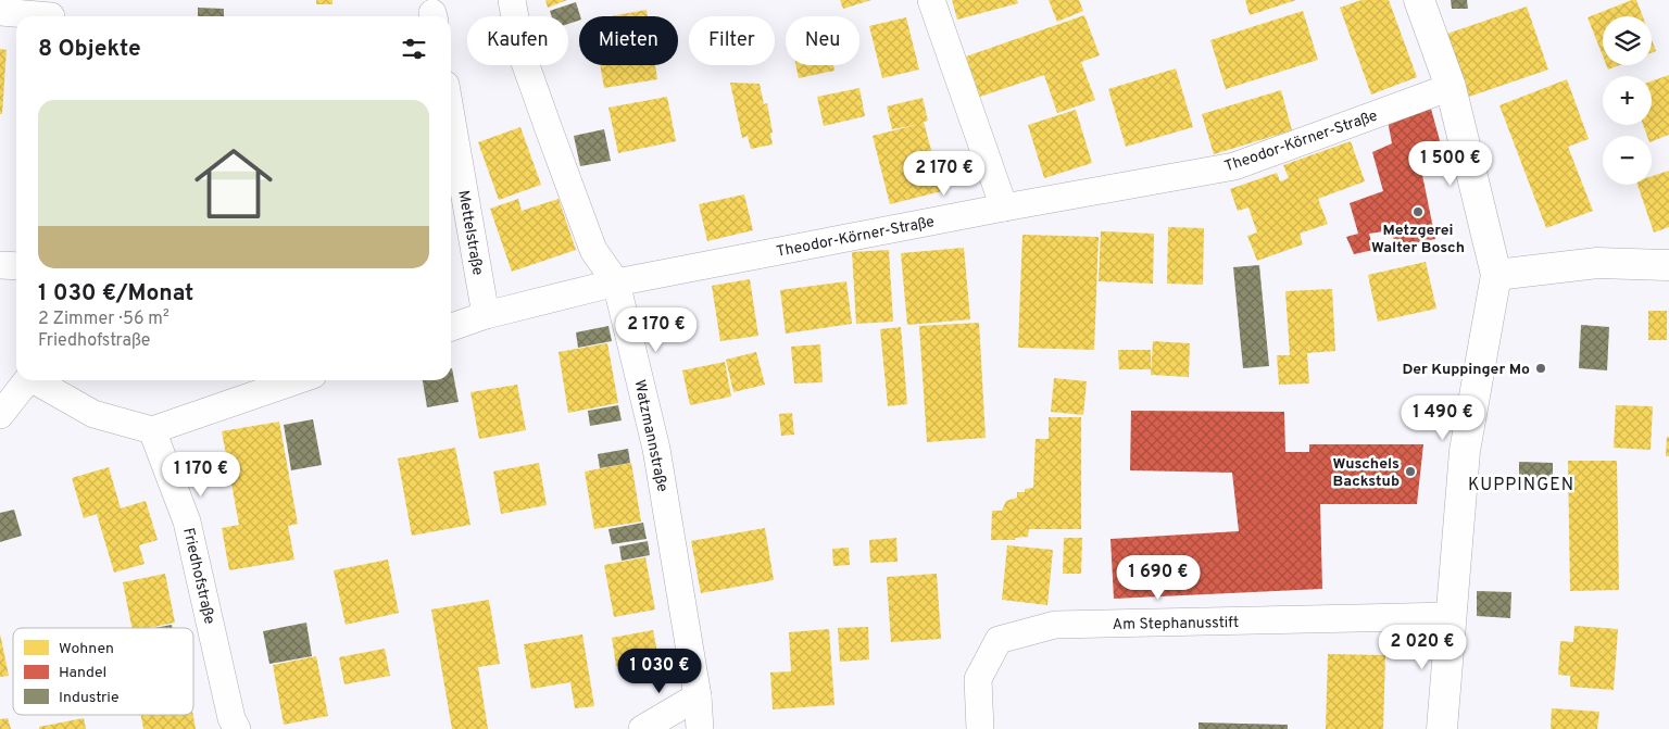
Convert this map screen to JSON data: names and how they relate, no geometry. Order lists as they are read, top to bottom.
{
  "streets": {
    "street": [
      "Theodor-Körner-Straße",
      "Mettelstraße",
      "Watzmannstraße",
      "Friedhofstraße",
      "Am Stephanusstift"
    ]
  },
  "crossings": [
    ["Theodor-Körner-Straße", "Mettelstraße"],
    ["Theodor-Körner-Straße", "Watzmannstraße"]
  ],
  "districts": ["KUPPINGEN"],
  "places": ["Metzgerei Walter Bosch", "Der Kuppinger Mo", "Wuschels Backstub"],
  "legend": ["Wohnen", "Handel", "Industrie"],
  "page": {
    "map_buttons": ["+", "−"],
    "chip": [
      "Kaufen",
      "Mieten",
      "Filter",
      "Neu"
    ],
    "heading": "8 Objekte",
    "list": [
      {
        "name": "1 030 €/Monat",
        "note": "2 Zimmer · 56 m² · Friedhofstraße"
      }
    ],
    "price": [
      "1 500 €",
      "2 170 €",
      "2 170 €",
      "1 490 €",
      "1 170 €",
      "1 690 €",
      "2 020 €",
      "1 030 €"
    ]
  }
}
